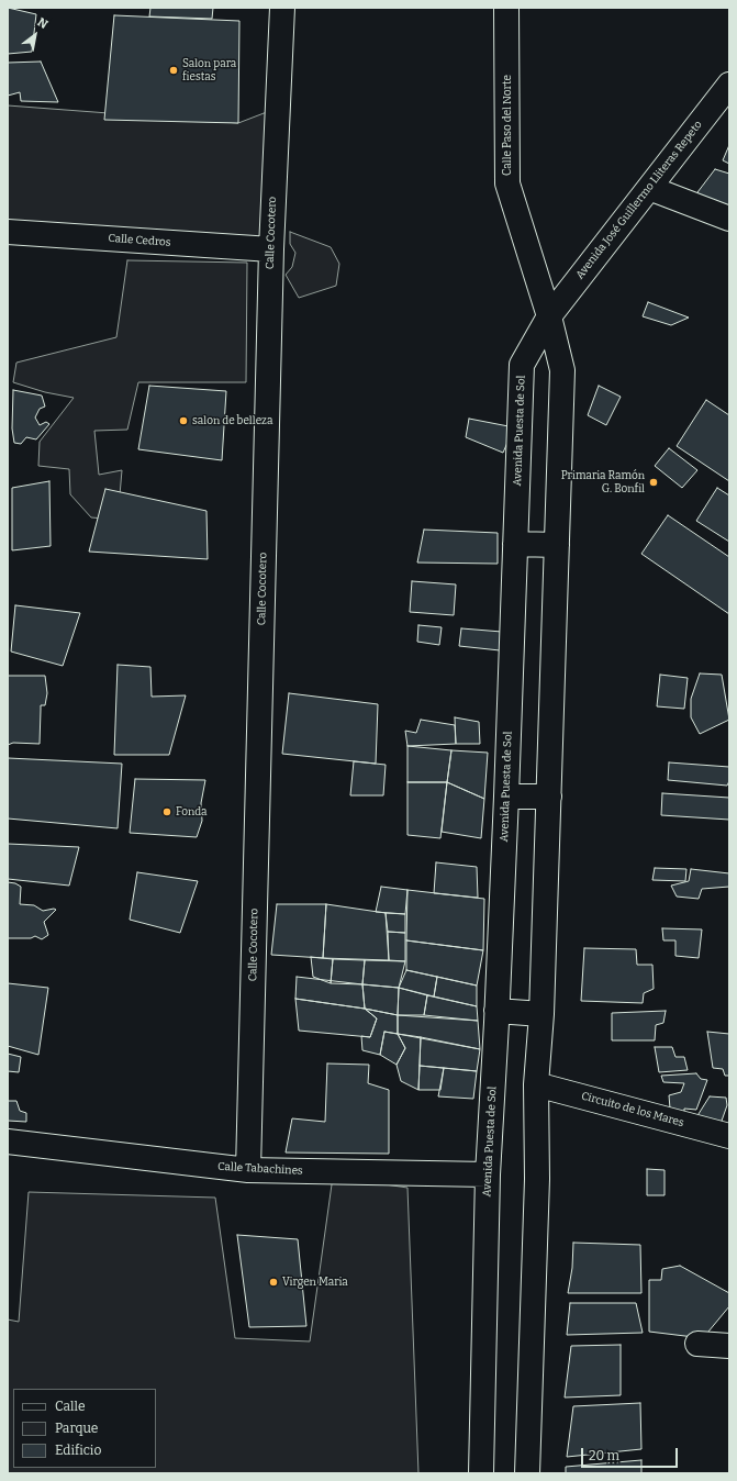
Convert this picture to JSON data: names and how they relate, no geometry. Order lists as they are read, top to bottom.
{
  "streets": {
    "street": [
      "Calle Paso del Norte",
      "Avenida José Guillermo Lliteras Repeto",
      "Calle Cocotero",
      "Calle Cedros",
      "Avenida Puesta de Sol",
      "Circuito de los Mares",
      "Calle Tabachines"
    ]
  },
  "crossings": [
    ["Calle Paso del Norte", "Avenida José Guillermo Lliteras Repeto"],
    ["Calle Paso del Norte", "Avenida Puesta de Sol"],
    ["Avenida José Guillermo Lliteras Repeto", "Avenida Puesta de Sol"],
    ["Calle Cocotero", "Calle Cedros"],
    ["Calle Cocotero", "Calle Tabachines"],
    ["Avenida Puesta de Sol", "Calle Tabachines"]
  ],
  "places": [
    "Salon para fiestas",
    "salon de belleza",
    "Primaria Ramón G. Bonfil",
    "Fonda",
    "Virgen Maria"
  ],
  "legend": ["Calle", "Parque", "Edificio"],
  "scale_bar": "20 m",
  "north": "top right"
}
